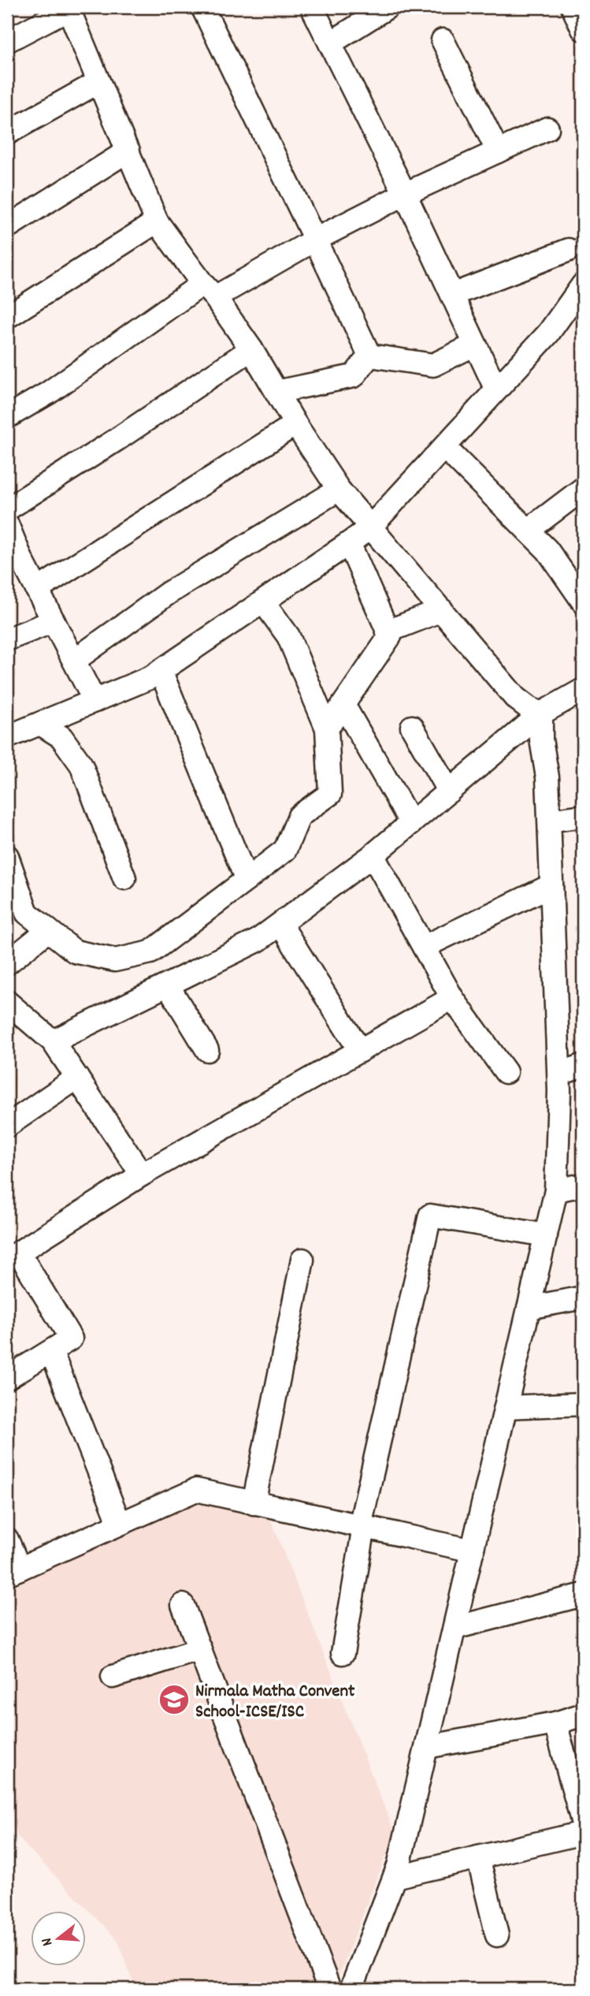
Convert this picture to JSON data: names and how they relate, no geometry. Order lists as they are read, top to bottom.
{
  "places": {
    "school or university": ["Nirmala Matha Convent School-ICSE/ISC"]
  },
  "north": "left"
}
